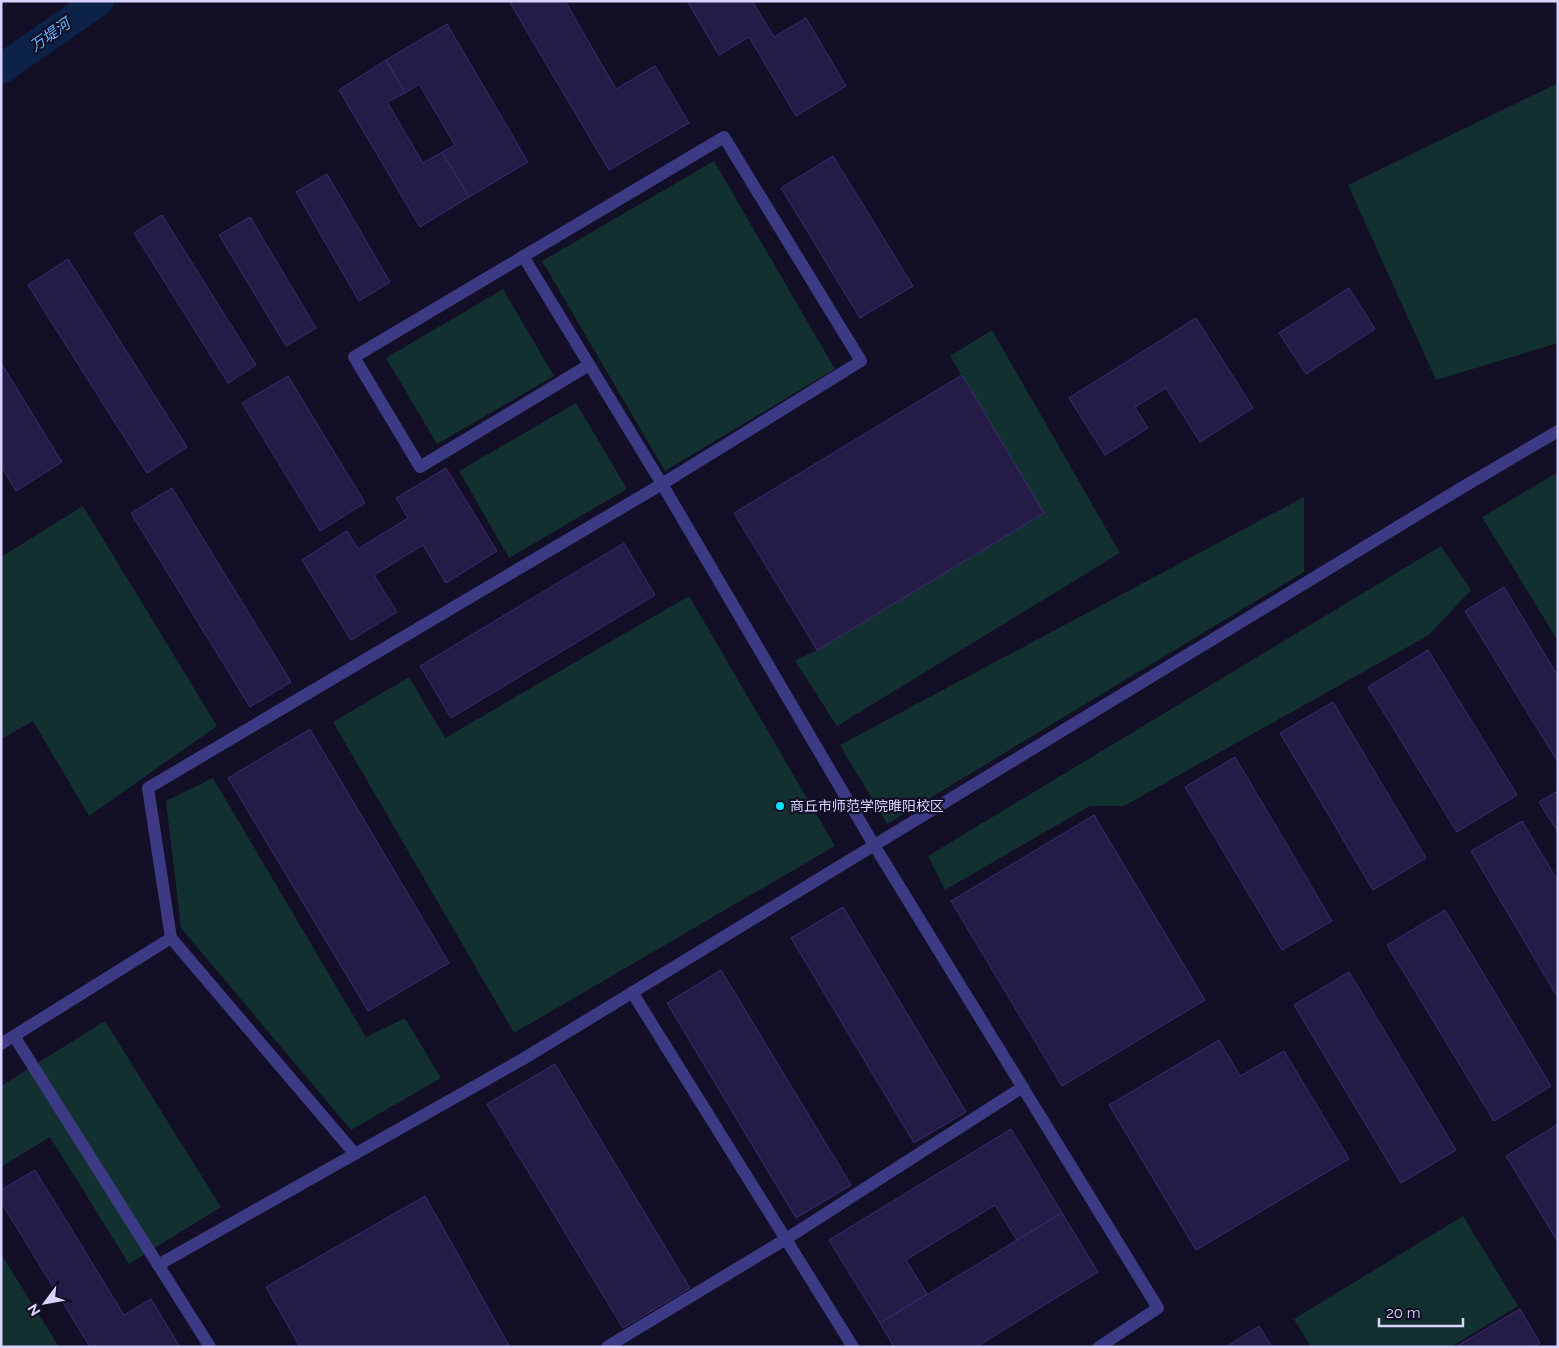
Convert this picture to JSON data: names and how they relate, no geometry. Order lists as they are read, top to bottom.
{
  "water": ["万堤河"],
  "places": ["商丘市师范学院睢阳校区"],
  "scale_bar": "20 m",
  "north": "bottom left"
}
